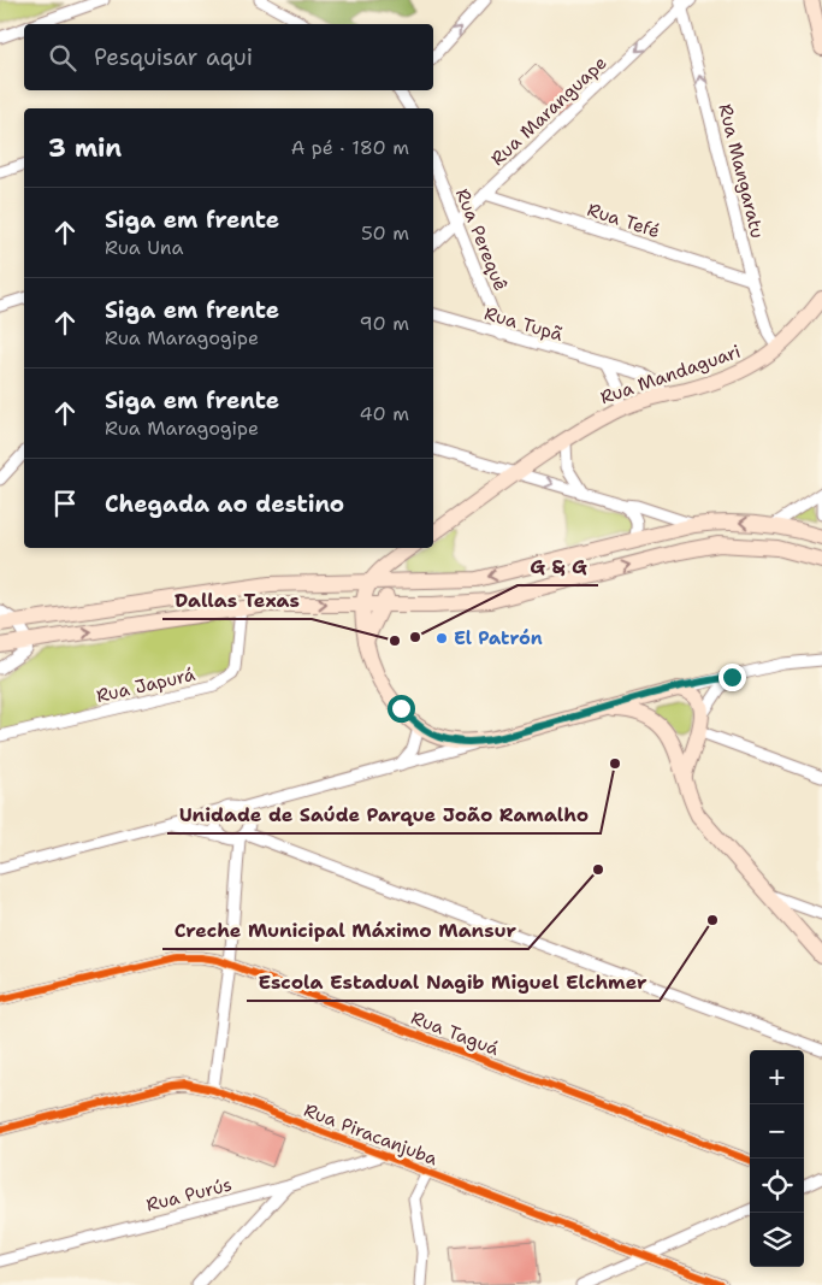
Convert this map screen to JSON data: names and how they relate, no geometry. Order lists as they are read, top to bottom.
{
  "streets": {
    "main road": ["Rua Mandaguari"],
    "street": [
      "Rua Maranguape",
      "Rua Mangaratu",
      "Rua Tefé",
      "Rua Perequê",
      "Rua Tupã",
      "Rua Japurá",
      "Rua Taguá",
      "Rua Piracanjuba",
      "Rua Purús"
    ]
  },
  "crossings": [
    ["Rua Maranguape", "Rua Mangaratu"],
    ["Rua Maranguape", "Rua Tefé"],
    ["Rua Maranguape", "Rua Perequê"],
    ["Rua Mangaratu", "Rua Tefé"],
    ["Rua Mangaratu", "Rua Mandaguari"],
    ["Rua Perequê", "Rua Tupã"],
    ["Rua Tupã", "Rua Mandaguari"],
    ["Rua Piracanjuba", "Rua Purús"]
  ],
  "one_way": ["Rua Maranguape", "Rua Mangaratu"],
  "places": [
    "G & G",
    "El Patrón",
    "Dallas Texas",
    "Unidade de Saúde Parque João Ramalho",
    "Creche Municipal Máximo Mansur",
    "Escola Estadual Nagib Miguel Elchmer"
  ],
  "page": {
    "search": "Pesquisar aqui",
    "heading": ["3 min", "A pé · 180 m"],
    "list": [
      ["Siga em frente", "Rua Una", "50 m"],
      ["Siga em frente", "Rua Maragogipe", "90 m"],
      ["Siga em frente", "Rua Maragogipe", "40 m"],
      "Chegada ao destino"
    ],
    "map_buttons": ["+", "−"]
  }
}
